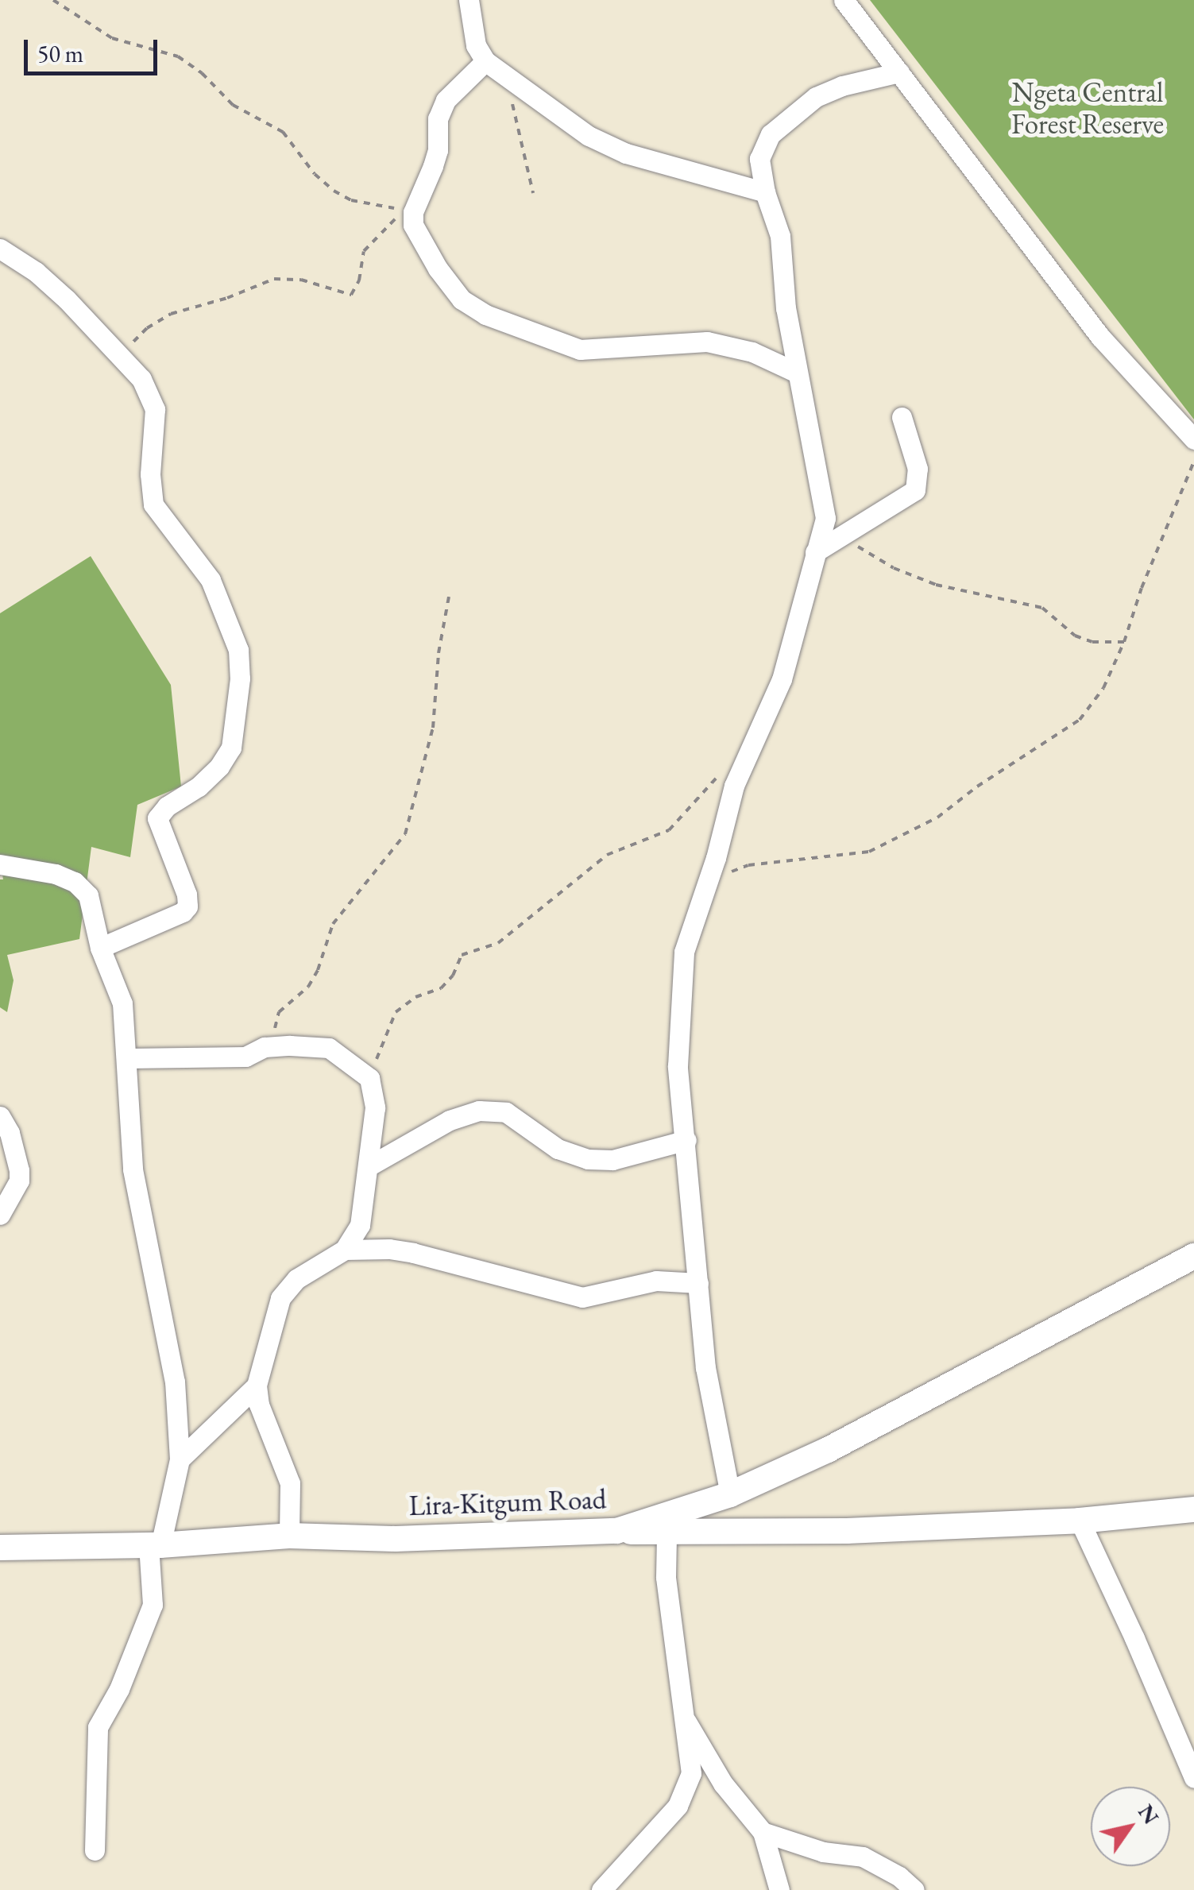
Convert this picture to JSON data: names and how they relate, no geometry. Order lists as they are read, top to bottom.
{
  "streets": {
    "main road": ["Lira-Kitgum Road"]
  },
  "parks": ["Ngeta Central Forest Reserve"],
  "scale_bar": "50 m",
  "north": "top right"
}
